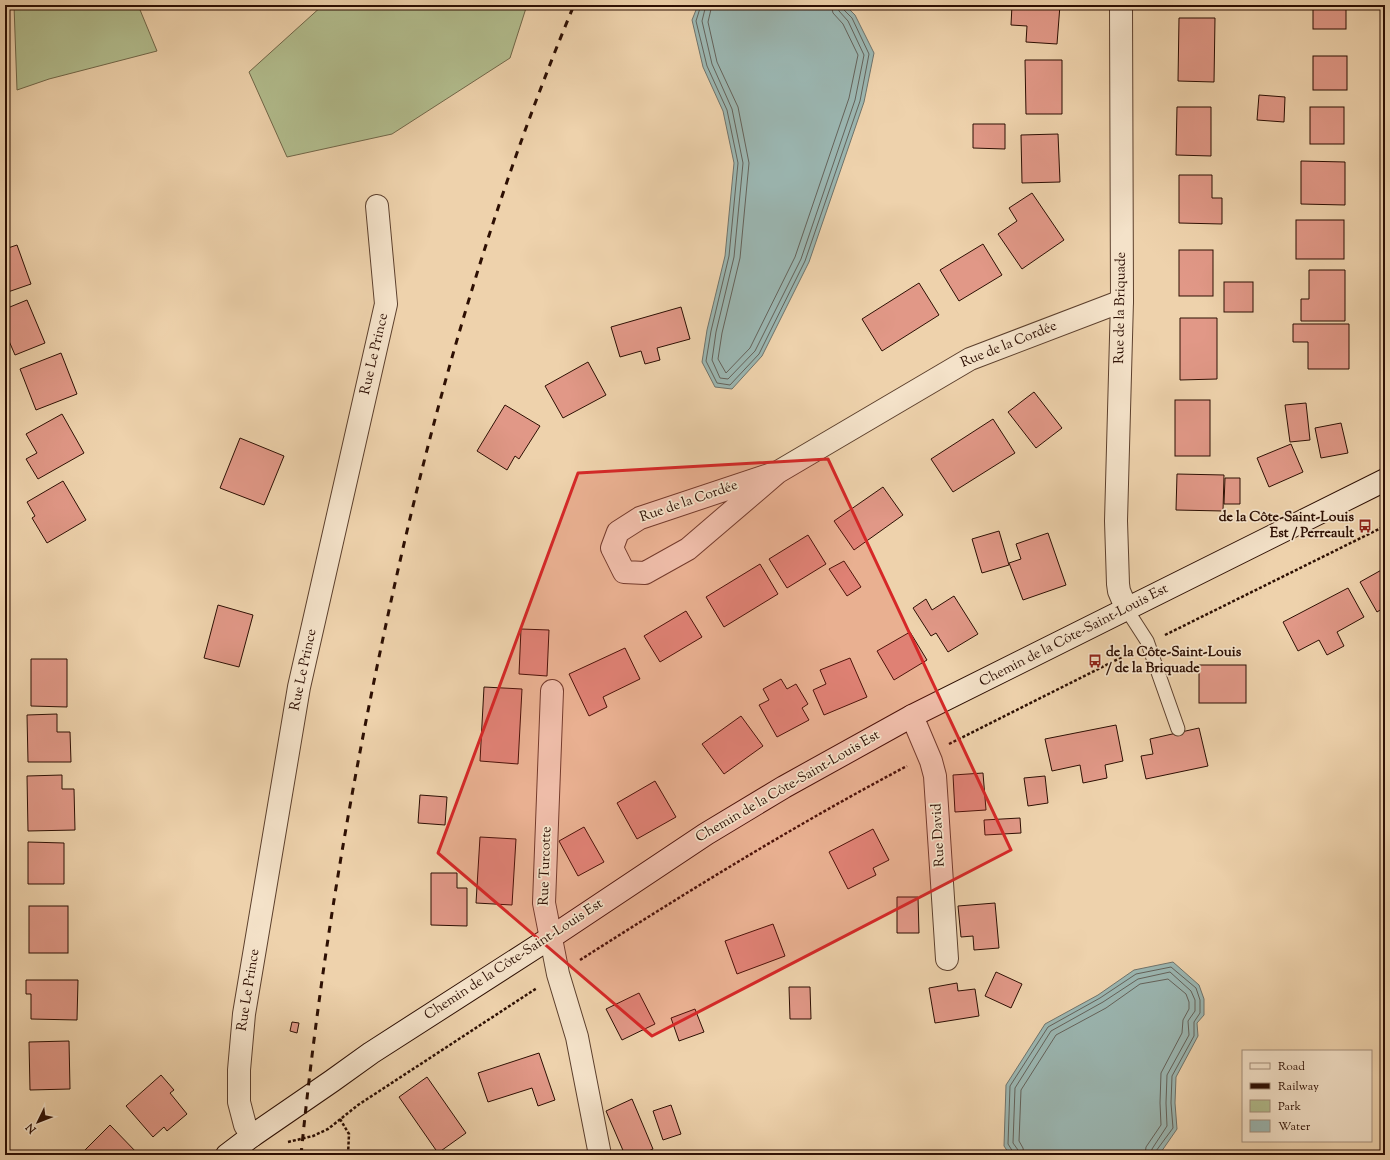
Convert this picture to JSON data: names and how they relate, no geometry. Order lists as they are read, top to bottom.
{
  "streets": {
    "street": [
      "Rue de la Briquade",
      "Rue de la Cordée",
      "Rue Le Prince",
      "Chemin de la Côte-Saint-Louis Est",
      "Rue David",
      "Rue Turcotte"
    ]
  },
  "crossings": [
    ["Rue de la Briquade", "Rue de la Cordée"],
    ["Rue de la Briquade", "Chemin de la Côte-Saint-Louis Est"],
    ["Rue Le Prince", "Chemin de la Côte-Saint-Louis Est"],
    ["Chemin de la Côte-Saint-Louis Est", "Rue David"],
    ["Chemin de la Côte-Saint-Louis Est", "Rue Turcotte"]
  ],
  "places": {
    "bus stop": ["de la Côte-Saint-Louis Est / Perreault", "de la Côte-Saint-Louis / de la Briquade"]
  },
  "legend": [
    "Road",
    "Railway",
    "Park",
    "Water"
  ],
  "north": "bottom left"
}
